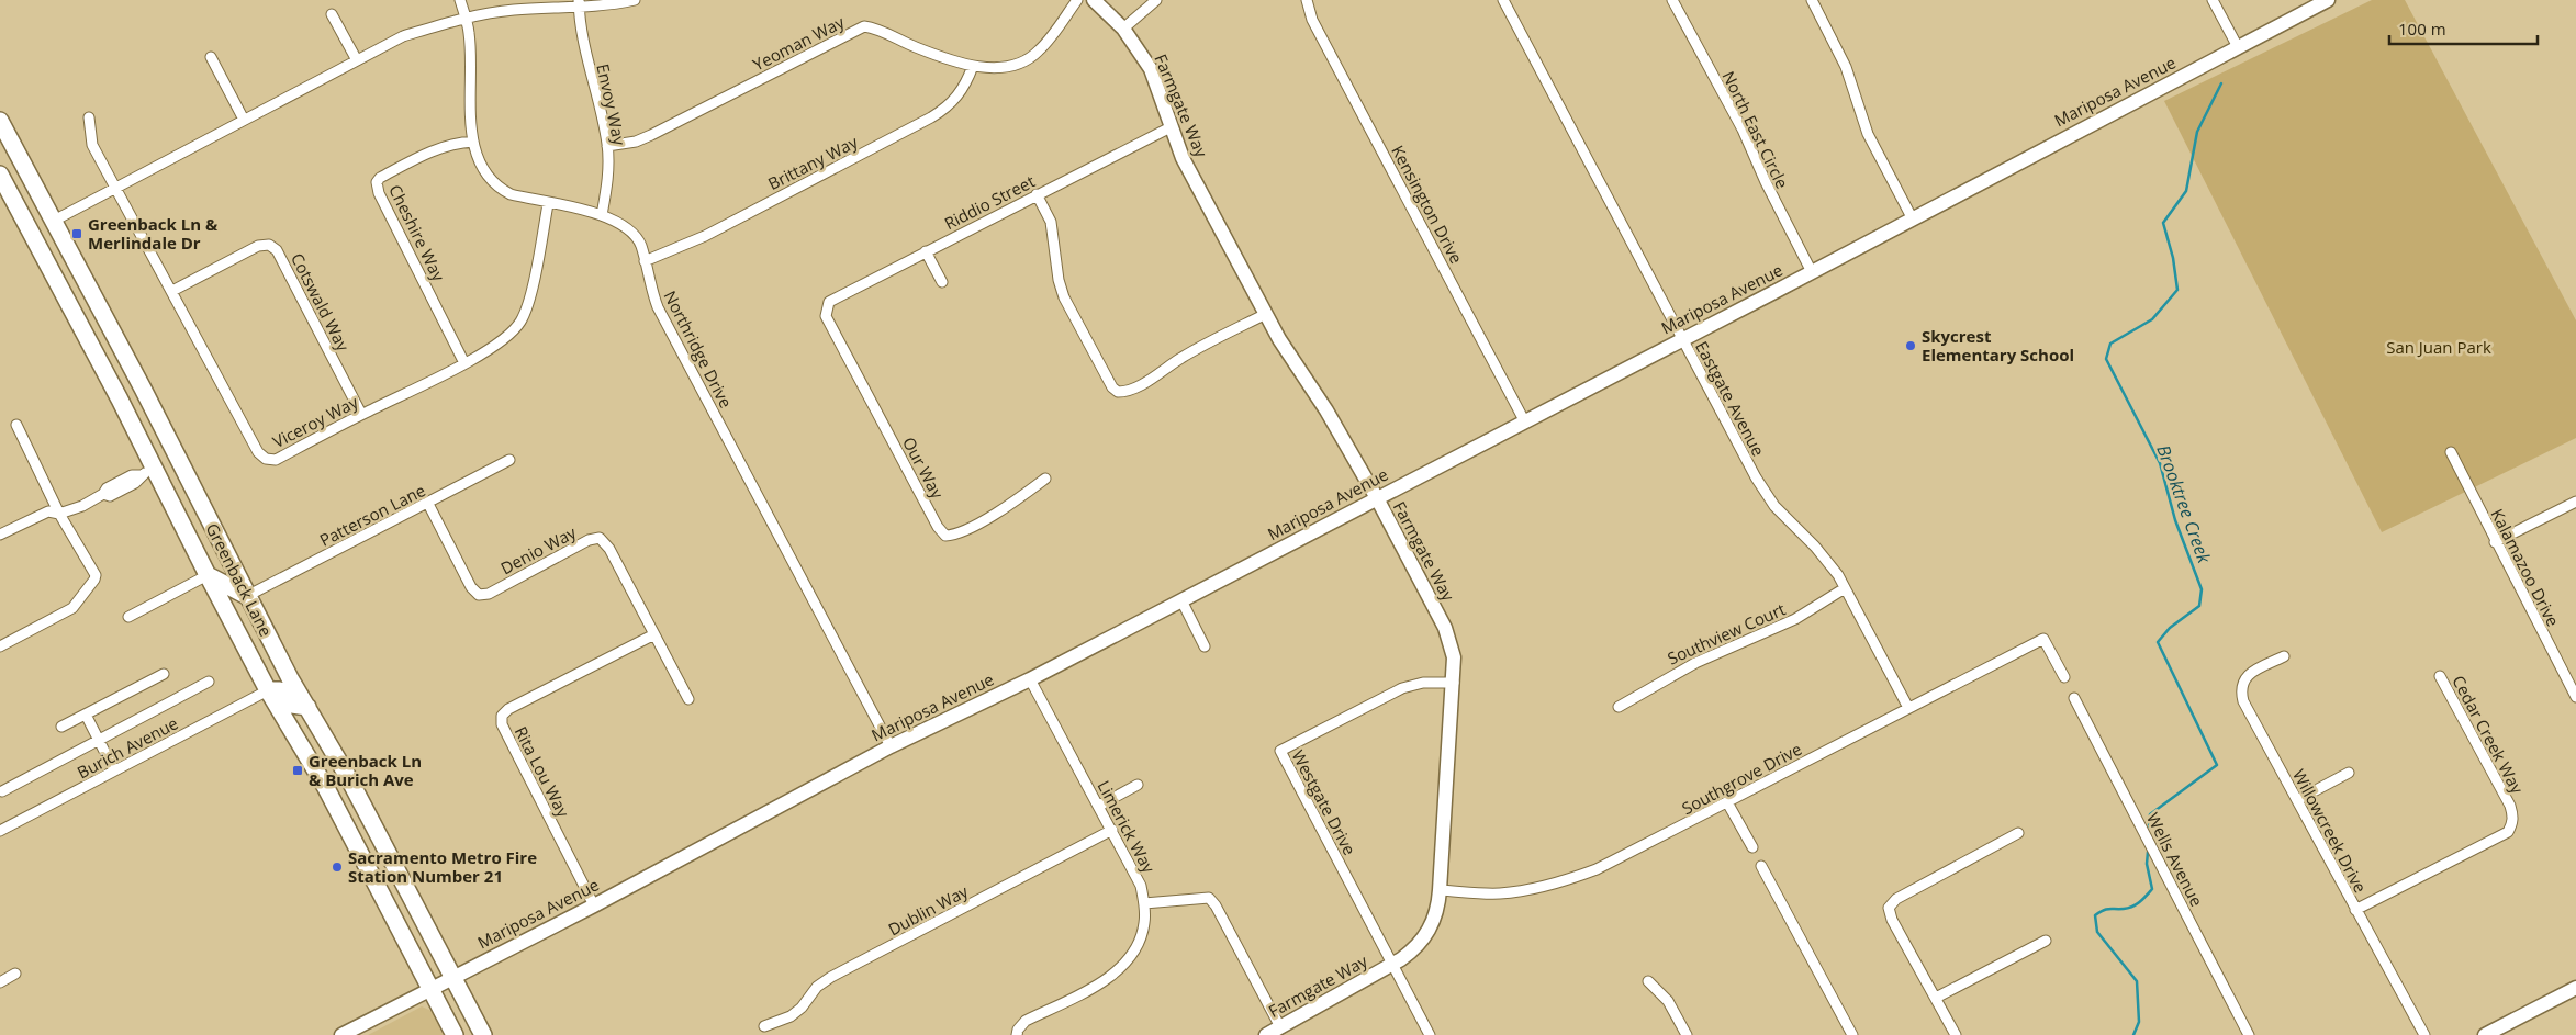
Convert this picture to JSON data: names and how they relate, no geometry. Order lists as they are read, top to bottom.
{
  "streets": {
    "main road": ["Greenback Lane"],
    "street": [
      "Yeoman Way",
      "Mariposa Avenue",
      "Envoy Way",
      "Farmgate Way",
      "North East Circle",
      "Brittany Way",
      "Riddio Street",
      "Kensington Drive",
      "Cheshire Way",
      "Cotswald Way",
      "Northridge Drive",
      "Eastgate Avenue",
      "Viceroy Way",
      "Our Way",
      "Patterson Lane",
      "Denio Way",
      "Kalamazoo Drive",
      "Southview Court",
      "Cedar Creek Way",
      "Burich Avenue",
      "Rita Lou Way",
      "Southgrove Drive",
      "Westgate Drive",
      "Limerick Way",
      "Willowcreek Drive",
      "Wells Avenue",
      "Dublin Way"
    ]
  },
  "crossings": [
    ["Yeoman Way", "Envoy Way"],
    ["Yeoman Way", "Brittany Way"],
    ["Mariposa Avenue", "Farmgate Way"],
    ["Mariposa Avenue", "North East Circle"],
    ["Mariposa Avenue", "Kensington Drive"],
    ["Mariposa Avenue", "Northridge Drive"],
    ["Mariposa Avenue", "Eastgate Avenue"],
    ["Mariposa Avenue", "Greenback Lane"],
    ["Mariposa Avenue", "Rita Lou Way"],
    ["Mariposa Avenue", "Limerick Way"],
    ["Envoy Way", "Northridge Drive"],
    ["Farmgate Way", "Riddio Street"],
    ["Farmgate Way", "Southgrove Drive"],
    ["Farmgate Way", "Westgate Drive"],
    ["Brittany Way", "Northridge Drive"],
    ["Riddio Street", "Our Way"],
    ["Cheshire Way", "Northridge Drive"],
    ["Cheshire Way", "Viceroy Way"],
    ["Cotswald Way", "Viceroy Way"],
    ["Northridge Drive", "Viceroy Way"],
    ["Eastgate Avenue", "Southview Court"],
    ["Eastgate Avenue", "Southgrove Drive"],
    ["Patterson Lane", "Denio Way"],
    ["Patterson Lane", "Greenback Lane"],
    ["Denio Way", "Rita Lou Way"],
    ["Greenback Lane", "Burich Avenue"],
    ["Cedar Creek Way", "Willowcreek Drive"],
    ["Limerick Way", "Dublin Way"]
  ],
  "water": ["Brooktree Creek"],
  "parks": ["San Juan Park"],
  "places": {
    "transit": ["Greenback Ln & Merlindale Dr", "Greenback Ln & Burich Ave"],
    "other": ["Skycrest Elementary School", "Sacramento Metro Fire Station Number 21"]
  },
  "scale_bar": "100 m"
}
